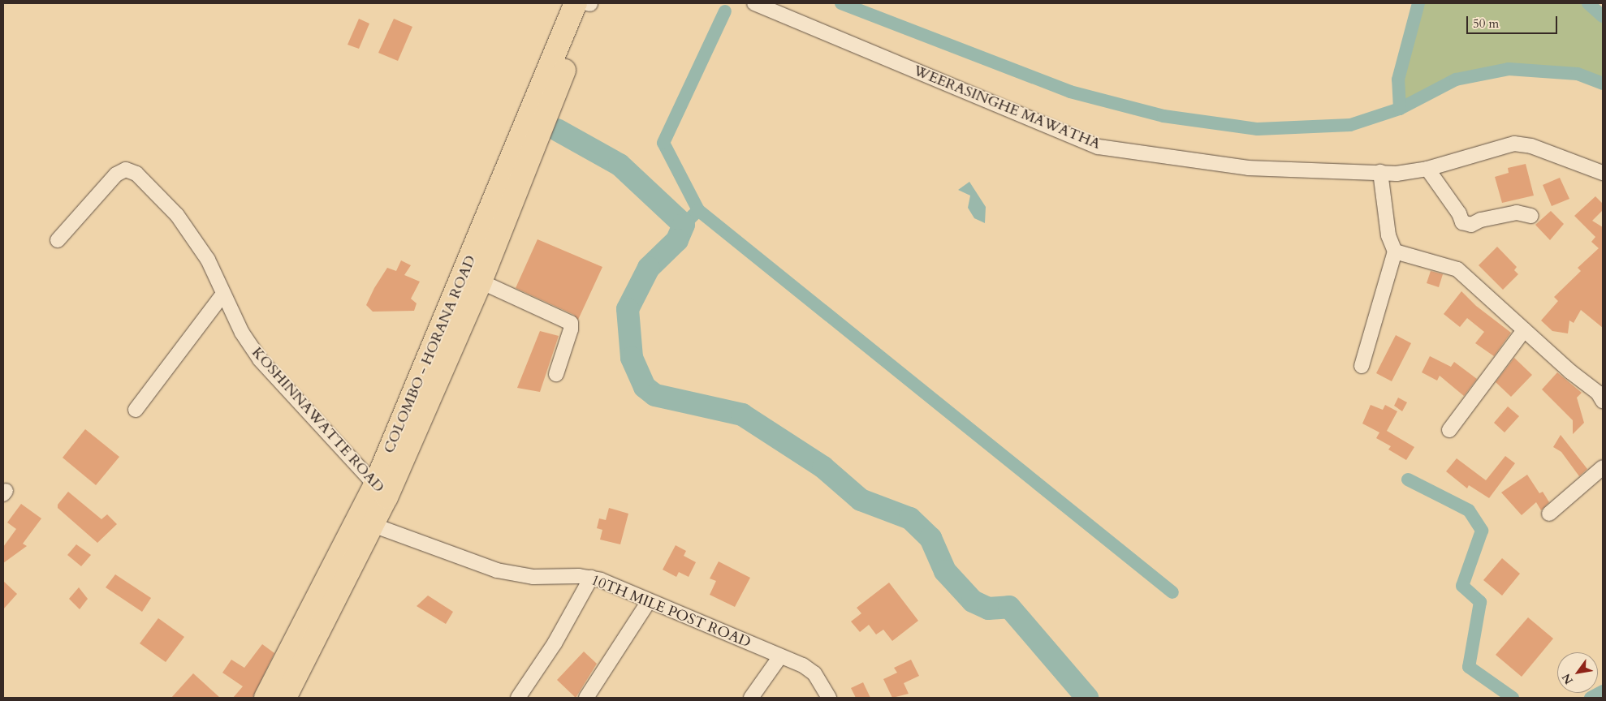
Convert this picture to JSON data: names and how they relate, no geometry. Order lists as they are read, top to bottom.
{
  "streets": {
    "main road": ["COLOMBO - HORANA ROAD"],
    "street": ["WEERASINGHE MAWATHA", "KOSHINNAWATTE ROAD", "10TH MILE POST ROAD"]
  },
  "crossings": [
    ["COLOMBO - HORANA ROAD", "KOSHINNAWATTE ROAD"],
    ["COLOMBO - HORANA ROAD", "10TH MILE POST ROAD"]
  ],
  "scale_bar": "50 m",
  "north": "bottom left"
}
